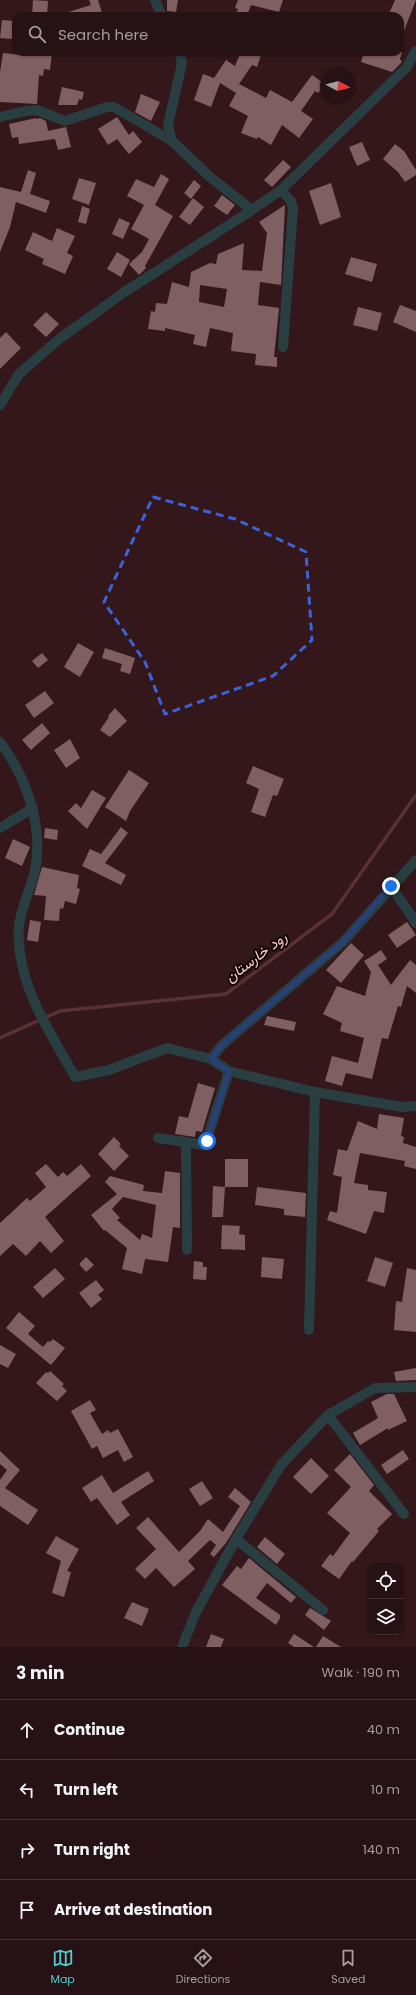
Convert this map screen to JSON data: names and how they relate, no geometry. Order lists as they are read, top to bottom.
{
  "water": ["رود خارستان"],
  "north": "right",
  "page": {
    "search": "Search here",
    "heading": ["3 min", "Walk · 190 m"],
    "list": [
      ["Continue", "40 m"],
      ["Turn left", "10 m"],
      ["Turn right", "140 m"],
      "Arrive at destination"
    ],
    "nav": ["Map", "Directions", "Saved"]
  }
}
